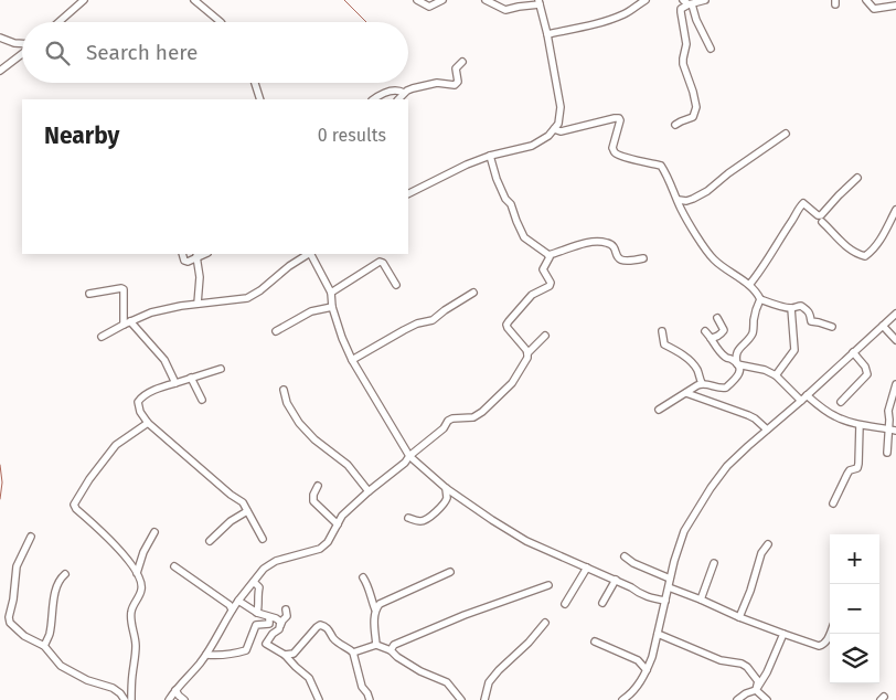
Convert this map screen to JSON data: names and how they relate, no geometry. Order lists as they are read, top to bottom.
{
  "page": {
    "search": "Search here",
    "heading": ["Nearby", "0 results"],
    "map_buttons": ["+", "−"]
  }
}
